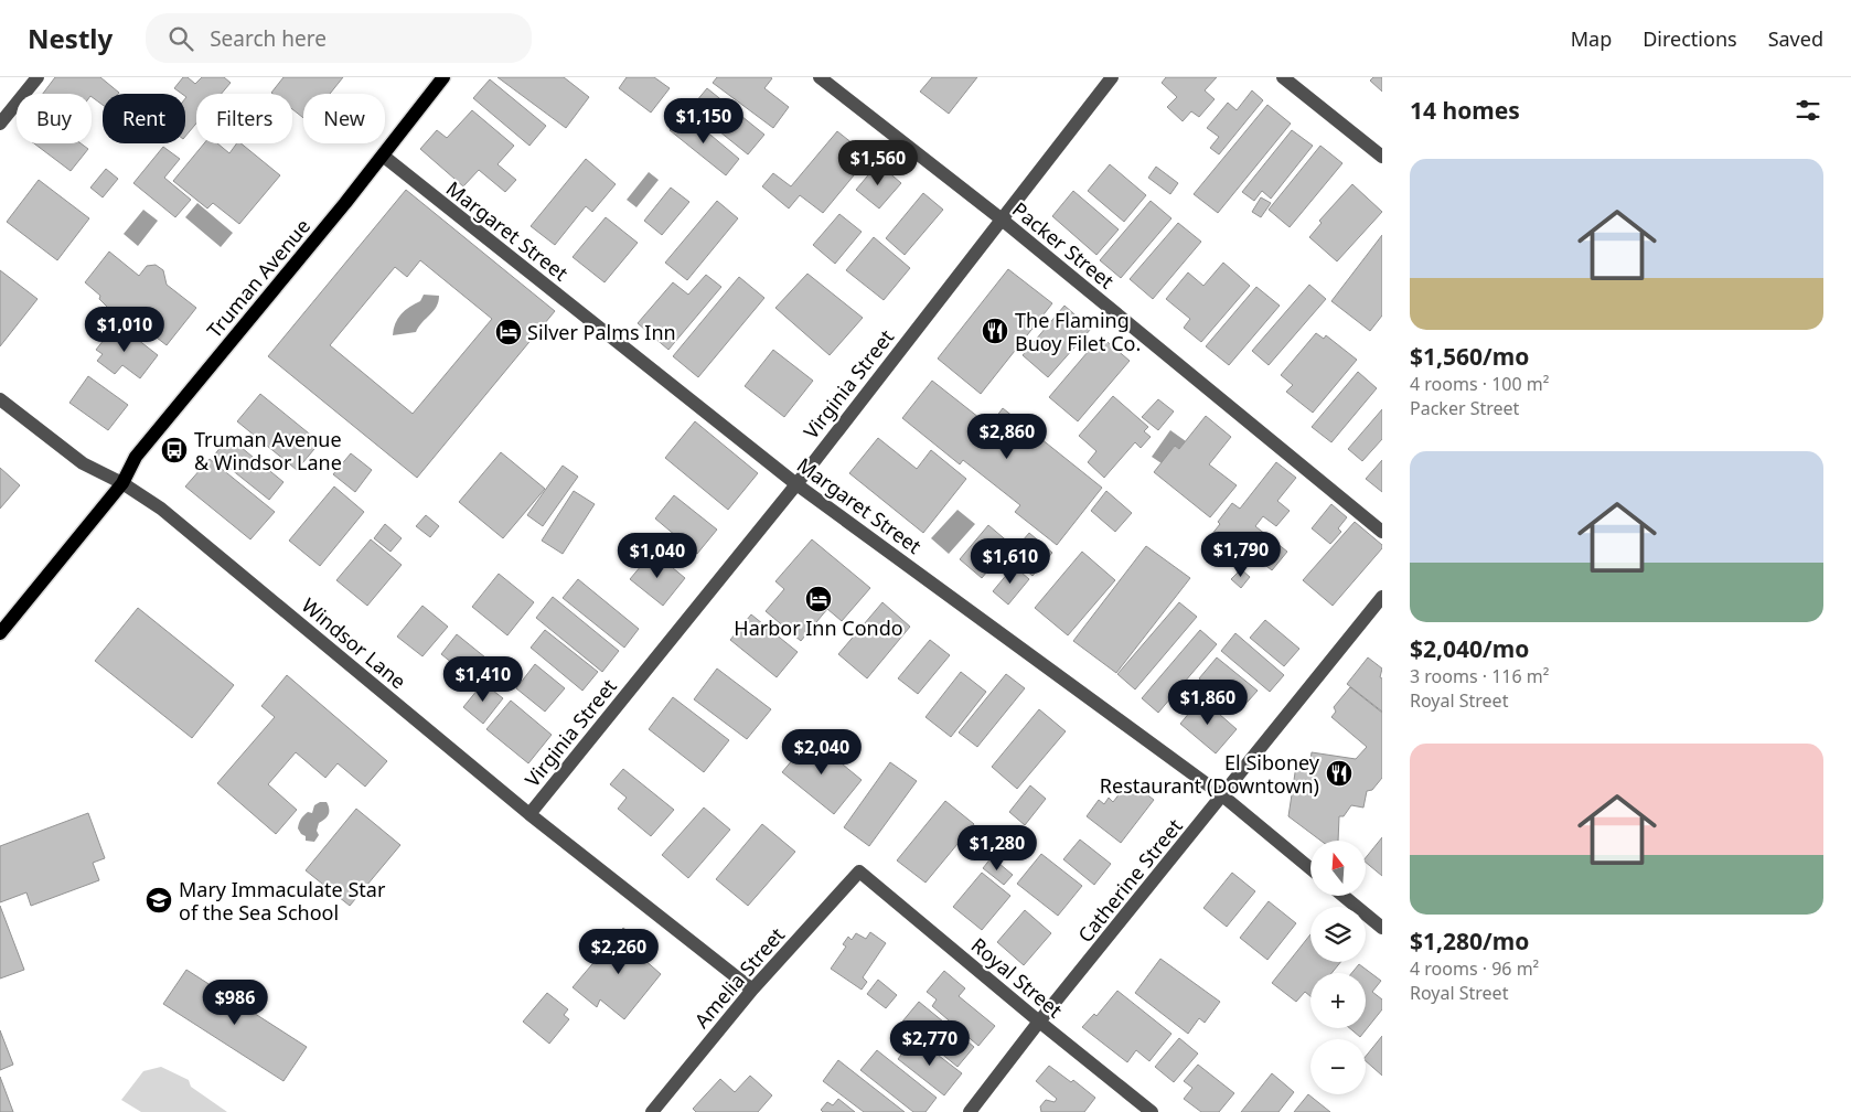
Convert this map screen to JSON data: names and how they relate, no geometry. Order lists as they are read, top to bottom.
{
  "streets": {
    "main road": ["Truman Avenue"],
    "street": [
      "Margaret Street",
      "Packer Street",
      "Virginia Street",
      "Windsor Lane",
      "Catherine Street",
      "Amelia Street",
      "Royal Street"
    ]
  },
  "crossings": [
    ["Margaret Street", "Truman Avenue"],
    ["Margaret Street", "Virginia Street"],
    ["Margaret Street", "Catherine Street"],
    ["Packer Street", "Virginia Street"],
    ["Truman Avenue", "Windsor Lane"],
    ["Virginia Street", "Windsor Lane"],
    ["Windsor Lane", "Amelia Street"],
    ["Catherine Street", "Royal Street"],
    ["Amelia Street", "Royal Street"]
  ],
  "places": {
    "restaurant": ["The Flaming Buoy Filet Co.", "El Siboney Restaurant (Downtown)"],
    "hotel": ["Silver Palms Inn", "Harbor Inn Condo"],
    "bus stop": ["Truman Avenue & Windsor Lane"],
    "school or university": ["Mary Immaculate Star of the Sea School"]
  },
  "north": "top",
  "page": {
    "header": "Nestly",
    "search": "Search here",
    "nav": ["Map", "Directions", "Saved"],
    "heading": "14 homes",
    "chip": [
      "Buy",
      "Rent",
      "Filters",
      "New"
    ],
    "price": [
      "$1,150",
      "$1,560",
      "$1,010",
      "$2,860",
      "$1,790",
      "$1,040",
      "$1,610",
      "$1,410",
      "$1,860",
      "$2,040",
      "$1,280",
      "$2,260",
      "$986",
      "$2,770"
    ],
    "list": [
      {
        "name": "$1,560/mo",
        "note": "4 rooms · 100 m² · Packer Street"
      },
      {
        "name": "$2,040/mo",
        "note": "3 rooms · 116 m² · Royal Street"
      },
      {
        "name": "$1,280/mo",
        "note": "4 rooms · 96 m² · Royal Street"
      }
    ],
    "map_buttons": ["+", "−"]
  }
}
